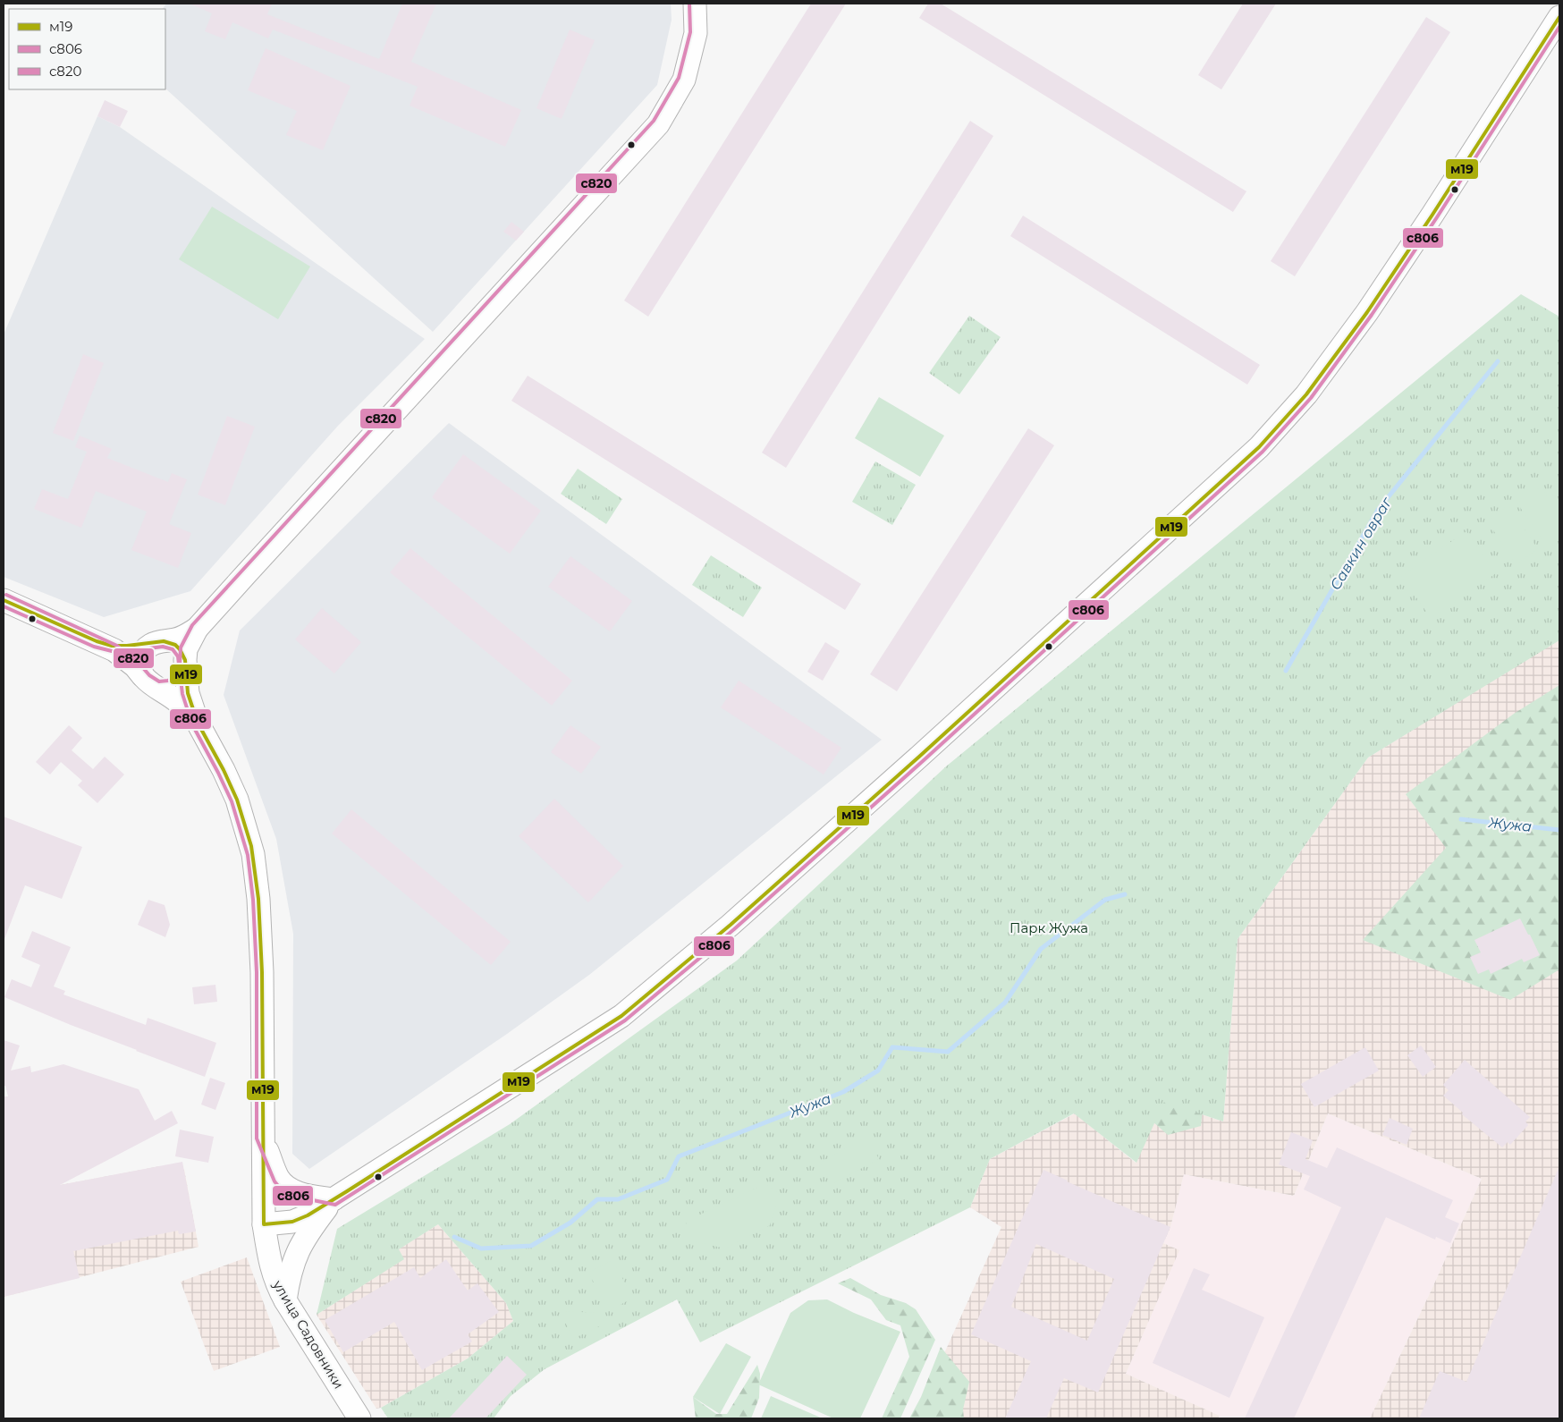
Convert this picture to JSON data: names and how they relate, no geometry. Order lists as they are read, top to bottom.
{
  "streets": {
    "street": ["улица Садовники"]
  },
  "water": ["Савкин овраг", "Жужа"],
  "parks": ["Парк Жужа"],
  "lines": ["transit line с820", "transit line м19", "transit line с806"],
  "legend": ["м19", "с806", "с820"]
}
